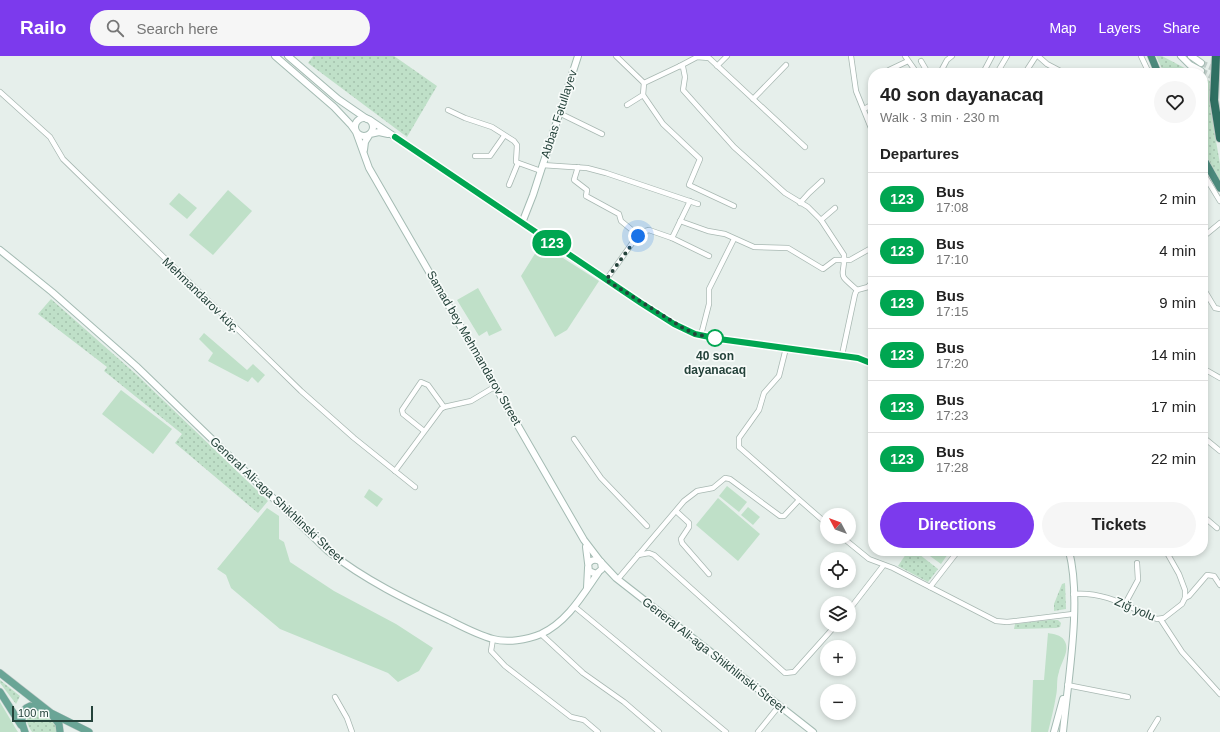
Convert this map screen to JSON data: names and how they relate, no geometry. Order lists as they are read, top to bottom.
{
  "streets": {
    "main road": ["Abbas Fətullayev", "Samad bey Mehmandarov Street", "General Ali-aga Shikhlinski Street"],
    "street": ["Mehmandarov küç.", "Zığ yolu"]
  },
  "places": ["40 son dayanacaq"],
  "lines": ["bus line 123"],
  "scale_bar": "100 m",
  "north": "top left",
  "page": {
    "header": "Railo",
    "search": "Search here",
    "nav": ["Map", "Layers", "Share"],
    "on_map": "123",
    "heading": [
      ["40 son dayanacaq", "Walk · 3 min · 230 m"],
      "Departures"
    ],
    "list": [
      {
        "mark": "123",
        "name": "Bus",
        "note": "17:08",
        "value": "2 min"
      },
      {
        "mark": "123",
        "name": "Bus",
        "note": "17:10",
        "value": "4 min"
      },
      {
        "mark": "123",
        "name": "Bus",
        "note": "17:15",
        "value": "9 min"
      },
      {
        "mark": "123",
        "name": "Bus",
        "note": "17:20",
        "value": "14 min"
      },
      {
        "mark": "123",
        "name": "Bus",
        "note": "17:23",
        "value": "17 min"
      },
      {
        "mark": "123",
        "name": "Bus",
        "note": "17:28",
        "value": "22 min"
      }
    ],
    "buttons": ["Directions", "Tickets"],
    "map_buttons": ["+", "−"],
    "scale": "100 m"
  }
}
